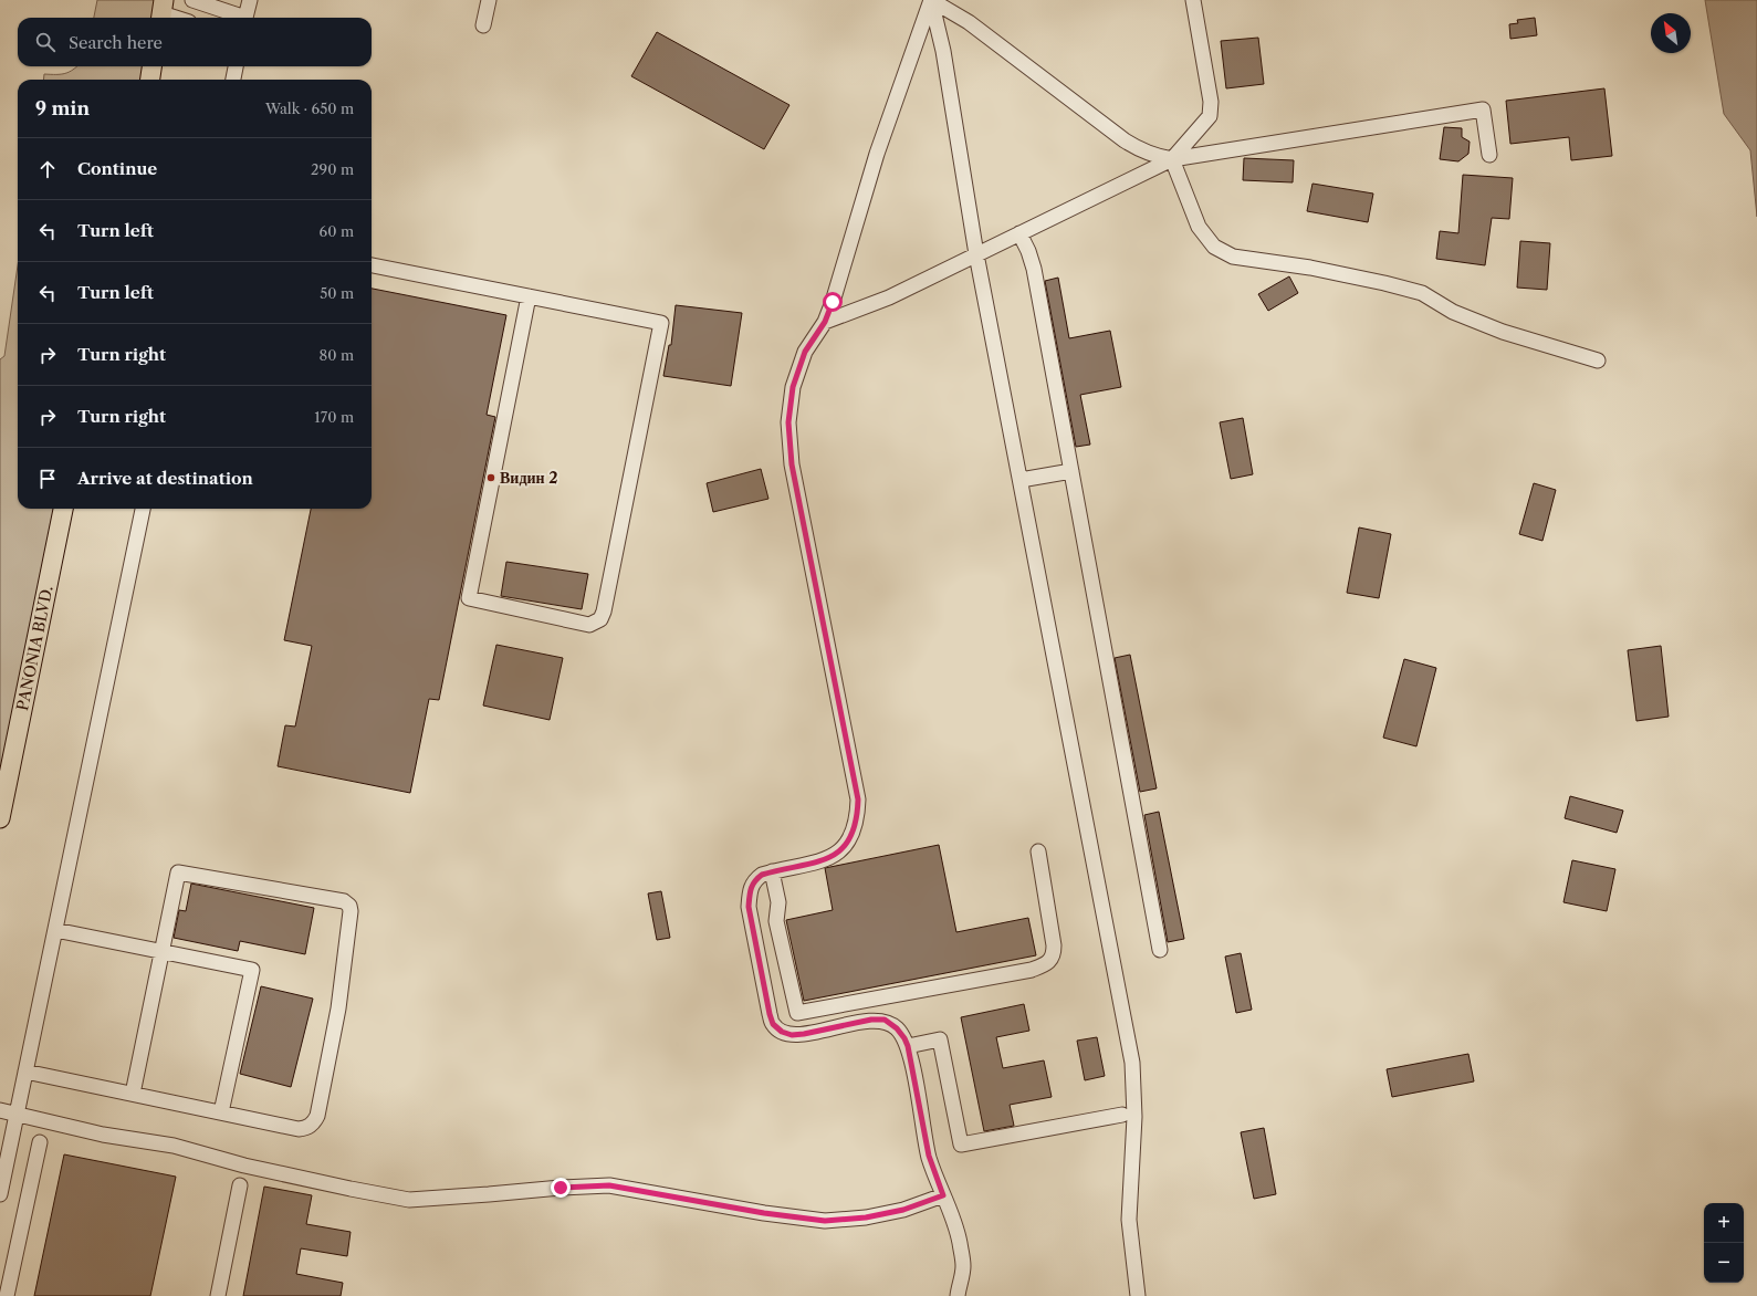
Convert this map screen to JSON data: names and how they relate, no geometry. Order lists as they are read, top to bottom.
{
  "streets": {
    "main road": ["PANONIA BLVD."]
  },
  "places": ["Видин 2"],
  "north": "top left",
  "page": {
    "search": "Search here",
    "heading": ["9 min", "Walk · 650 m"],
    "list": [
      ["Continue", "290 m"],
      ["Turn left", "60 m"],
      ["Turn left", "50 m"],
      ["Turn right", "80 m"],
      ["Turn right", "170 m"],
      "Arrive at destination"
    ],
    "map_buttons": ["+", "−"]
  }
}
